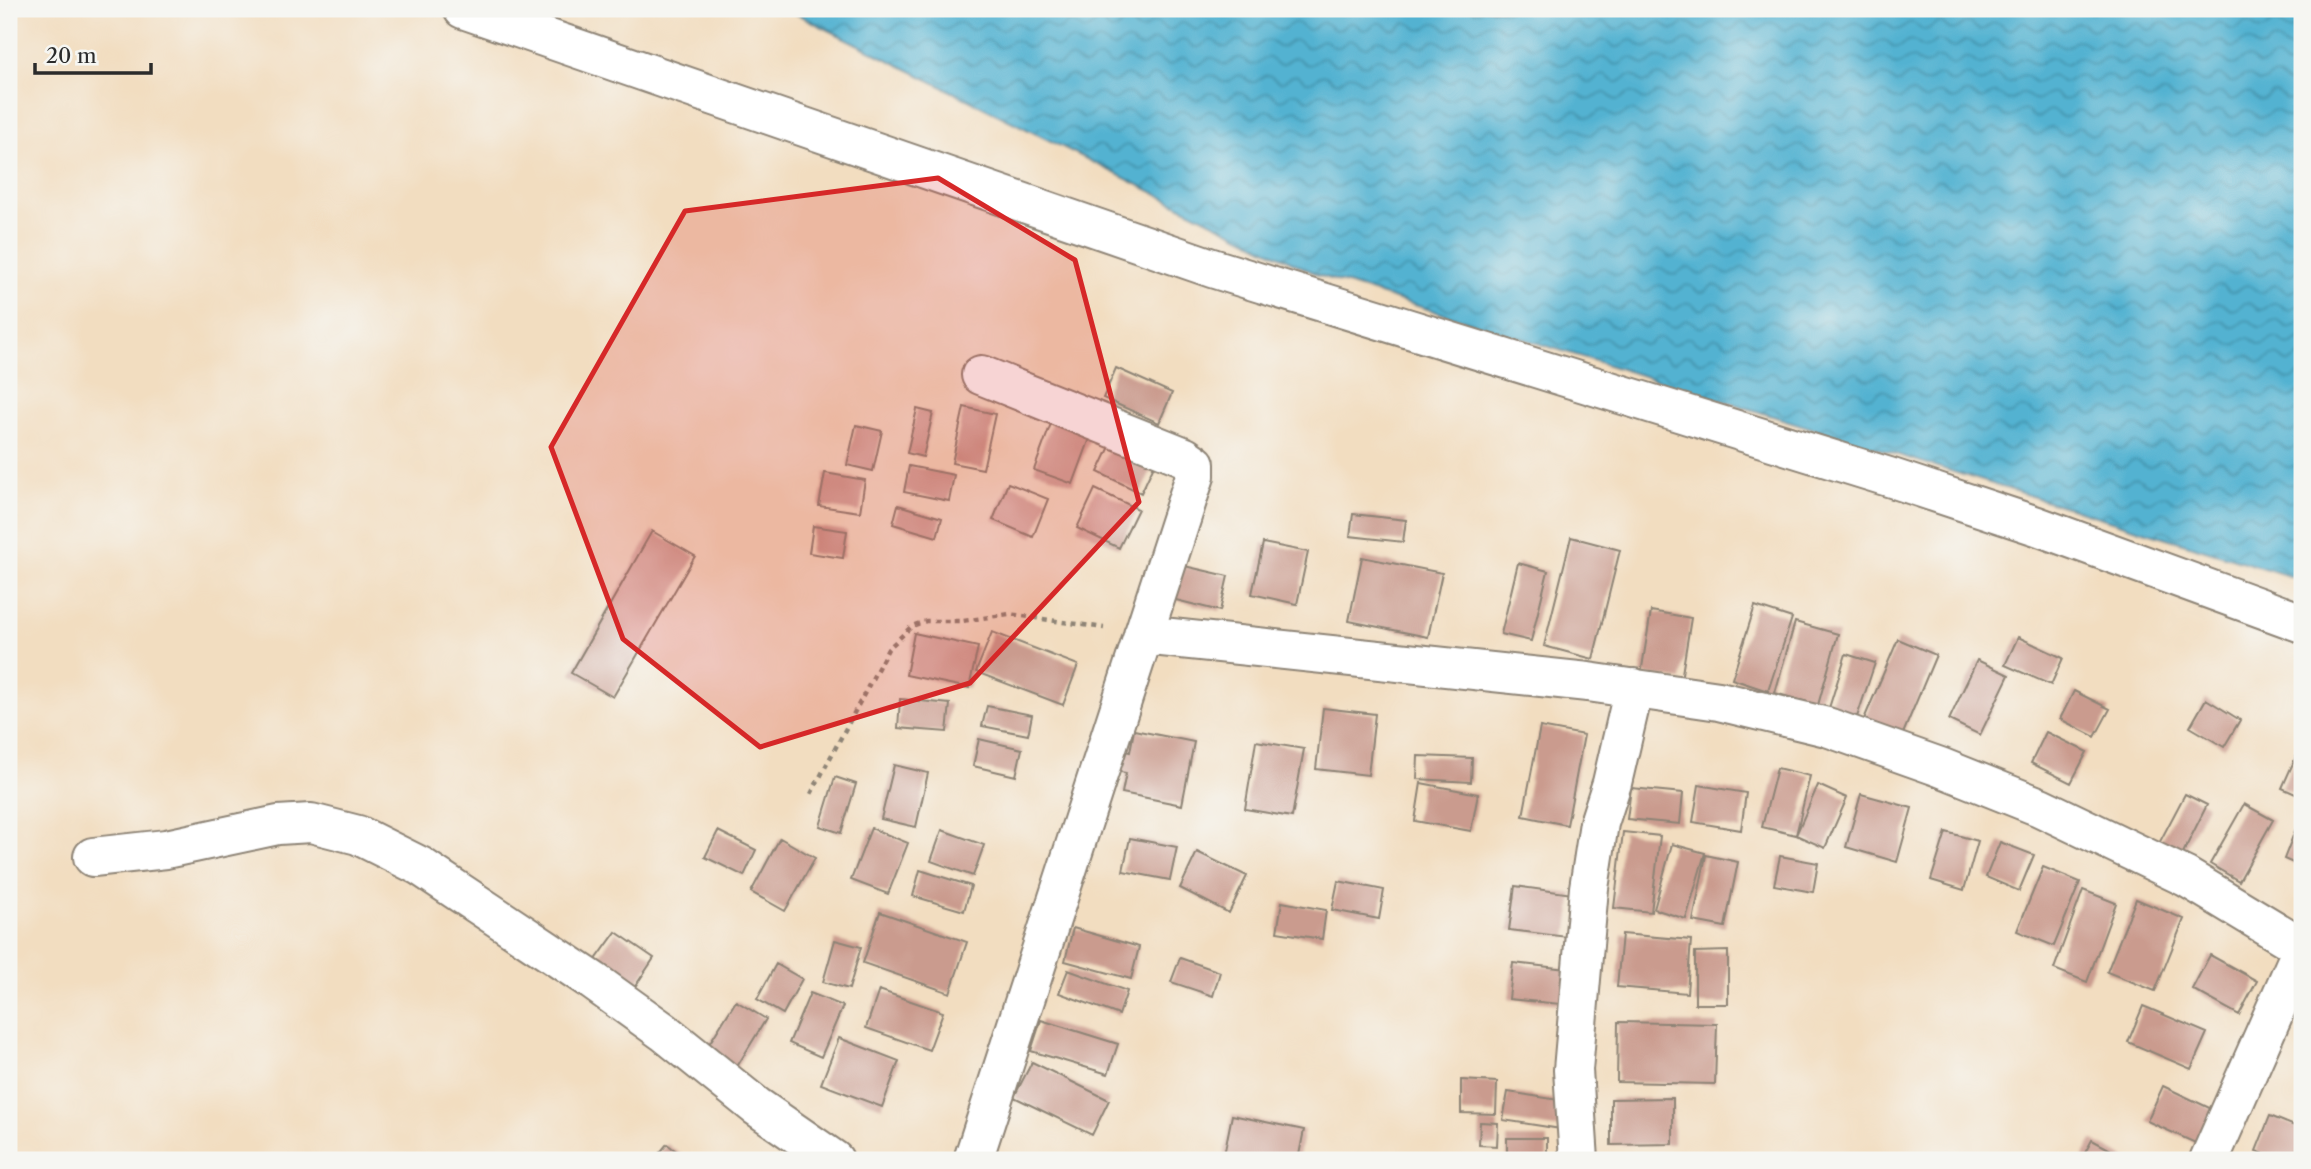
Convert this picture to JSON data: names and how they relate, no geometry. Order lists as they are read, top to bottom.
{
  "scale_bar": "20 m"
}
